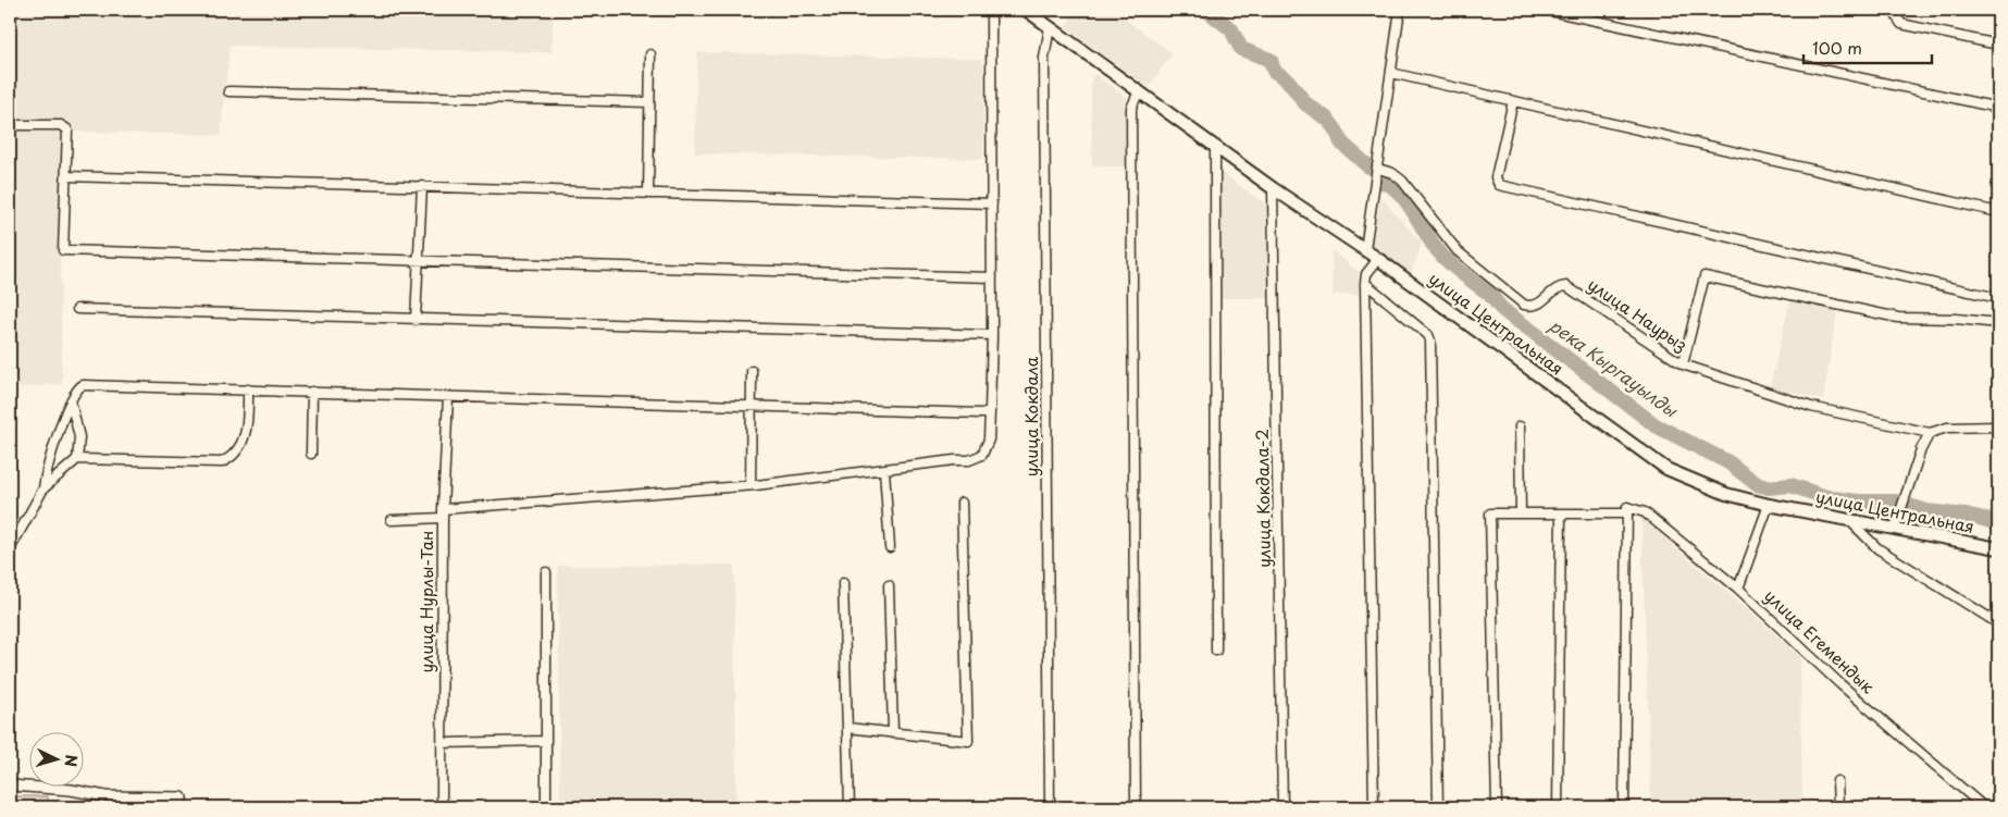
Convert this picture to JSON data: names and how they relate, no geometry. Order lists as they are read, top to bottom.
{
  "streets": {
    "main road": ["улица Центральная"],
    "street": [
      "улица Наурыз",
      "улица Кокдала",
      "улица Кокдала-2",
      "улица Нурлы-Тан",
      "улица Егемендык"
    ]
  },
  "crossings": [
    ["улица Центральная", "улица Кокдала"],
    ["улица Центральная", "улица Кокдала-2"]
  ],
  "water": ["река Кыргауылды"],
  "scale_bar": "100 m",
  "north": "right"
}
